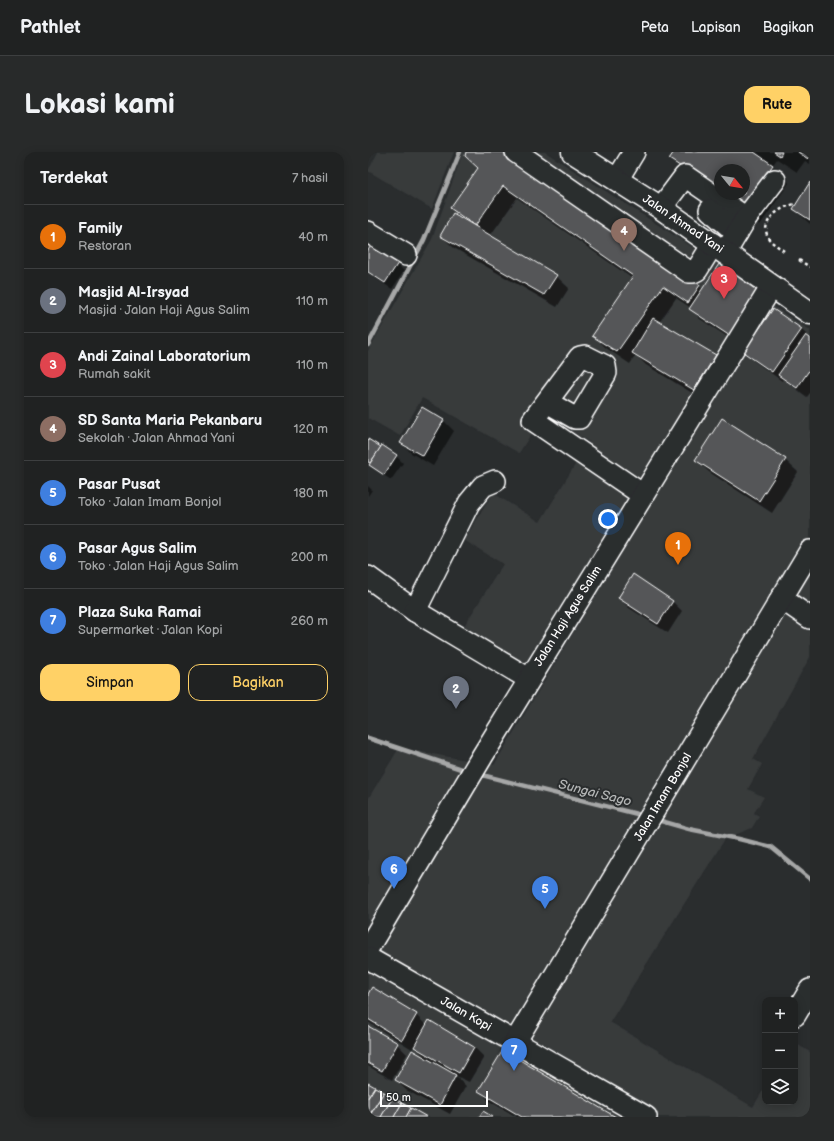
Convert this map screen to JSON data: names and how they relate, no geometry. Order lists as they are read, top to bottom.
{
  "streets": {
    "main road": ["Jalan Ahmad Yani"],
    "street": ["Jalan Haji Agus Salim", "Jalan Imam Bonjol", "Jalan Kopi"]
  },
  "crossings": [
    ["Jalan Ahmad Yani", "Jalan Haji Agus Salim"],
    ["Jalan Imam Bonjol", "Jalan Kopi"]
  ],
  "water": ["Sungai Sago"],
  "scale_bar": "50 m",
  "north": "bottom right",
  "page": {
    "header": "Pathlet",
    "nav": ["Peta", "Lapisan", "Bagikan"],
    "buttons": [
      "Rute",
      ["Simpan", "Bagikan"]
    ],
    "title": "Lokasi kami",
    "heading": ["Terdekat", "7 hasil"],
    "list": [
      {
        "mark": "1",
        "name": "Family",
        "note": "Restoran",
        "value": "40 m"
      },
      {
        "mark": "2",
        "name": "Masjid Al-Irsyad",
        "note": "Masjid · Jalan Haji Agus Salim",
        "value": "110 m"
      },
      {
        "mark": "3",
        "name": "Andi Zainal Laboratorium",
        "note": "Rumah sakit",
        "value": "110 m"
      },
      {
        "mark": "4",
        "name": "SD Santa Maria Pekanbaru",
        "note": "Sekolah · Jalan Ahmad Yani",
        "value": "120 m"
      },
      {
        "mark": "5",
        "name": "Pasar Pusat",
        "note": "Toko · Jalan Imam Bonjol",
        "value": "180 m"
      },
      {
        "mark": "6",
        "name": "Pasar Agus Salim",
        "note": "Toko · Jalan Haji Agus Salim",
        "value": "200 m"
      },
      {
        "mark": "7",
        "name": "Plaza Suka Ramai",
        "note": "Supermarket · Jalan Kopi",
        "value": "260 m"
      }
    ],
    "pins": [
      "4",
      "3",
      "1",
      "2",
      "6",
      "5",
      "7"
    ],
    "map_buttons": ["+", "−"],
    "scale": "50 m"
  }
}
